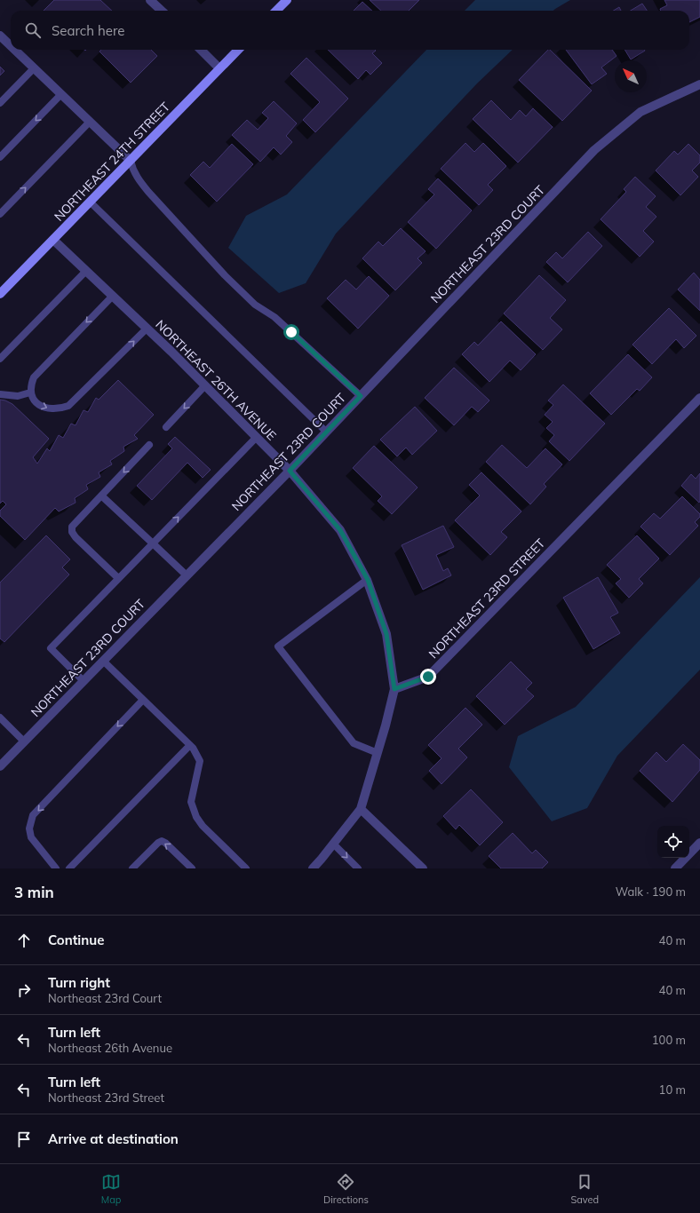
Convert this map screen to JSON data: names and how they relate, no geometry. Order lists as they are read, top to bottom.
{
  "streets": {
    "street": [
      "NORTHEAST 24TH STREET",
      "NORTHEAST 23RD COURT",
      "NORTHEAST 26TH AVENUE",
      "NORTHEAST 23RD STREET"
    ]
  },
  "crossings": [
    ["NORTHEAST 24TH STREET", "NORTHEAST 26TH AVENUE"],
    ["NORTHEAST 23RD COURT", "NORTHEAST 26TH AVENUE"],
    ["NORTHEAST 26TH AVENUE", "NORTHEAST 23RD STREET"]
  ],
  "north": "top left",
  "page": {
    "search": "Search here",
    "heading": ["3 min", "Walk · 190 m"],
    "list": [
      ["Continue", "40 m"],
      ["Turn right", "Northeast 23rd Court", "40 m"],
      ["Turn left", "Northeast 26th Avenue", "100 m"],
      ["Turn left", "Northeast 23rd Street", "10 m"],
      "Arrive at destination"
    ],
    "nav": ["Map", "Directions", "Saved"]
  }
}
